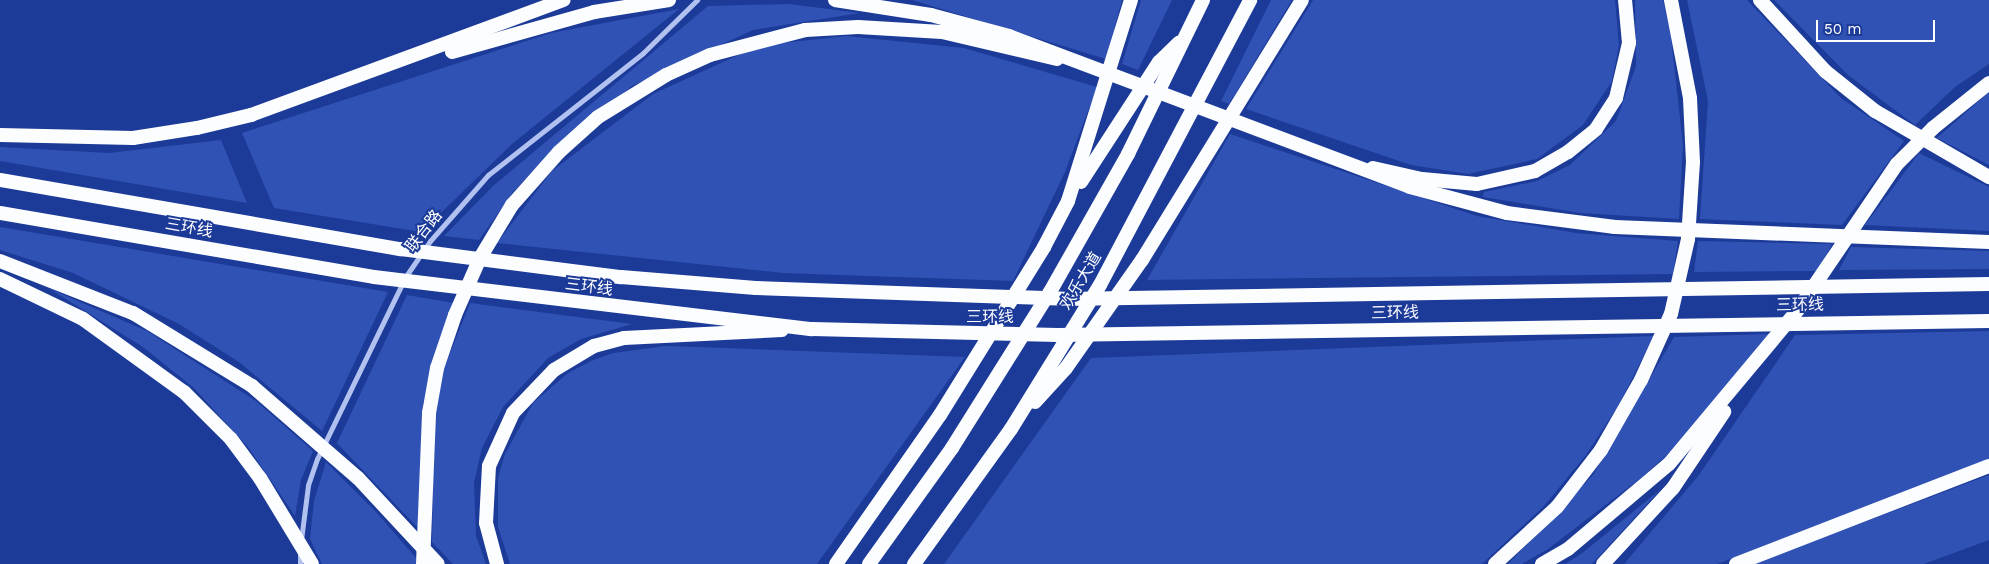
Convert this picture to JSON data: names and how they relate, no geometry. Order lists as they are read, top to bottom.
{
  "streets": {
    "highway": ["三环线", "欢乐大道"],
    "street": ["联合路"]
  },
  "scale_bar": "50 m"
}
